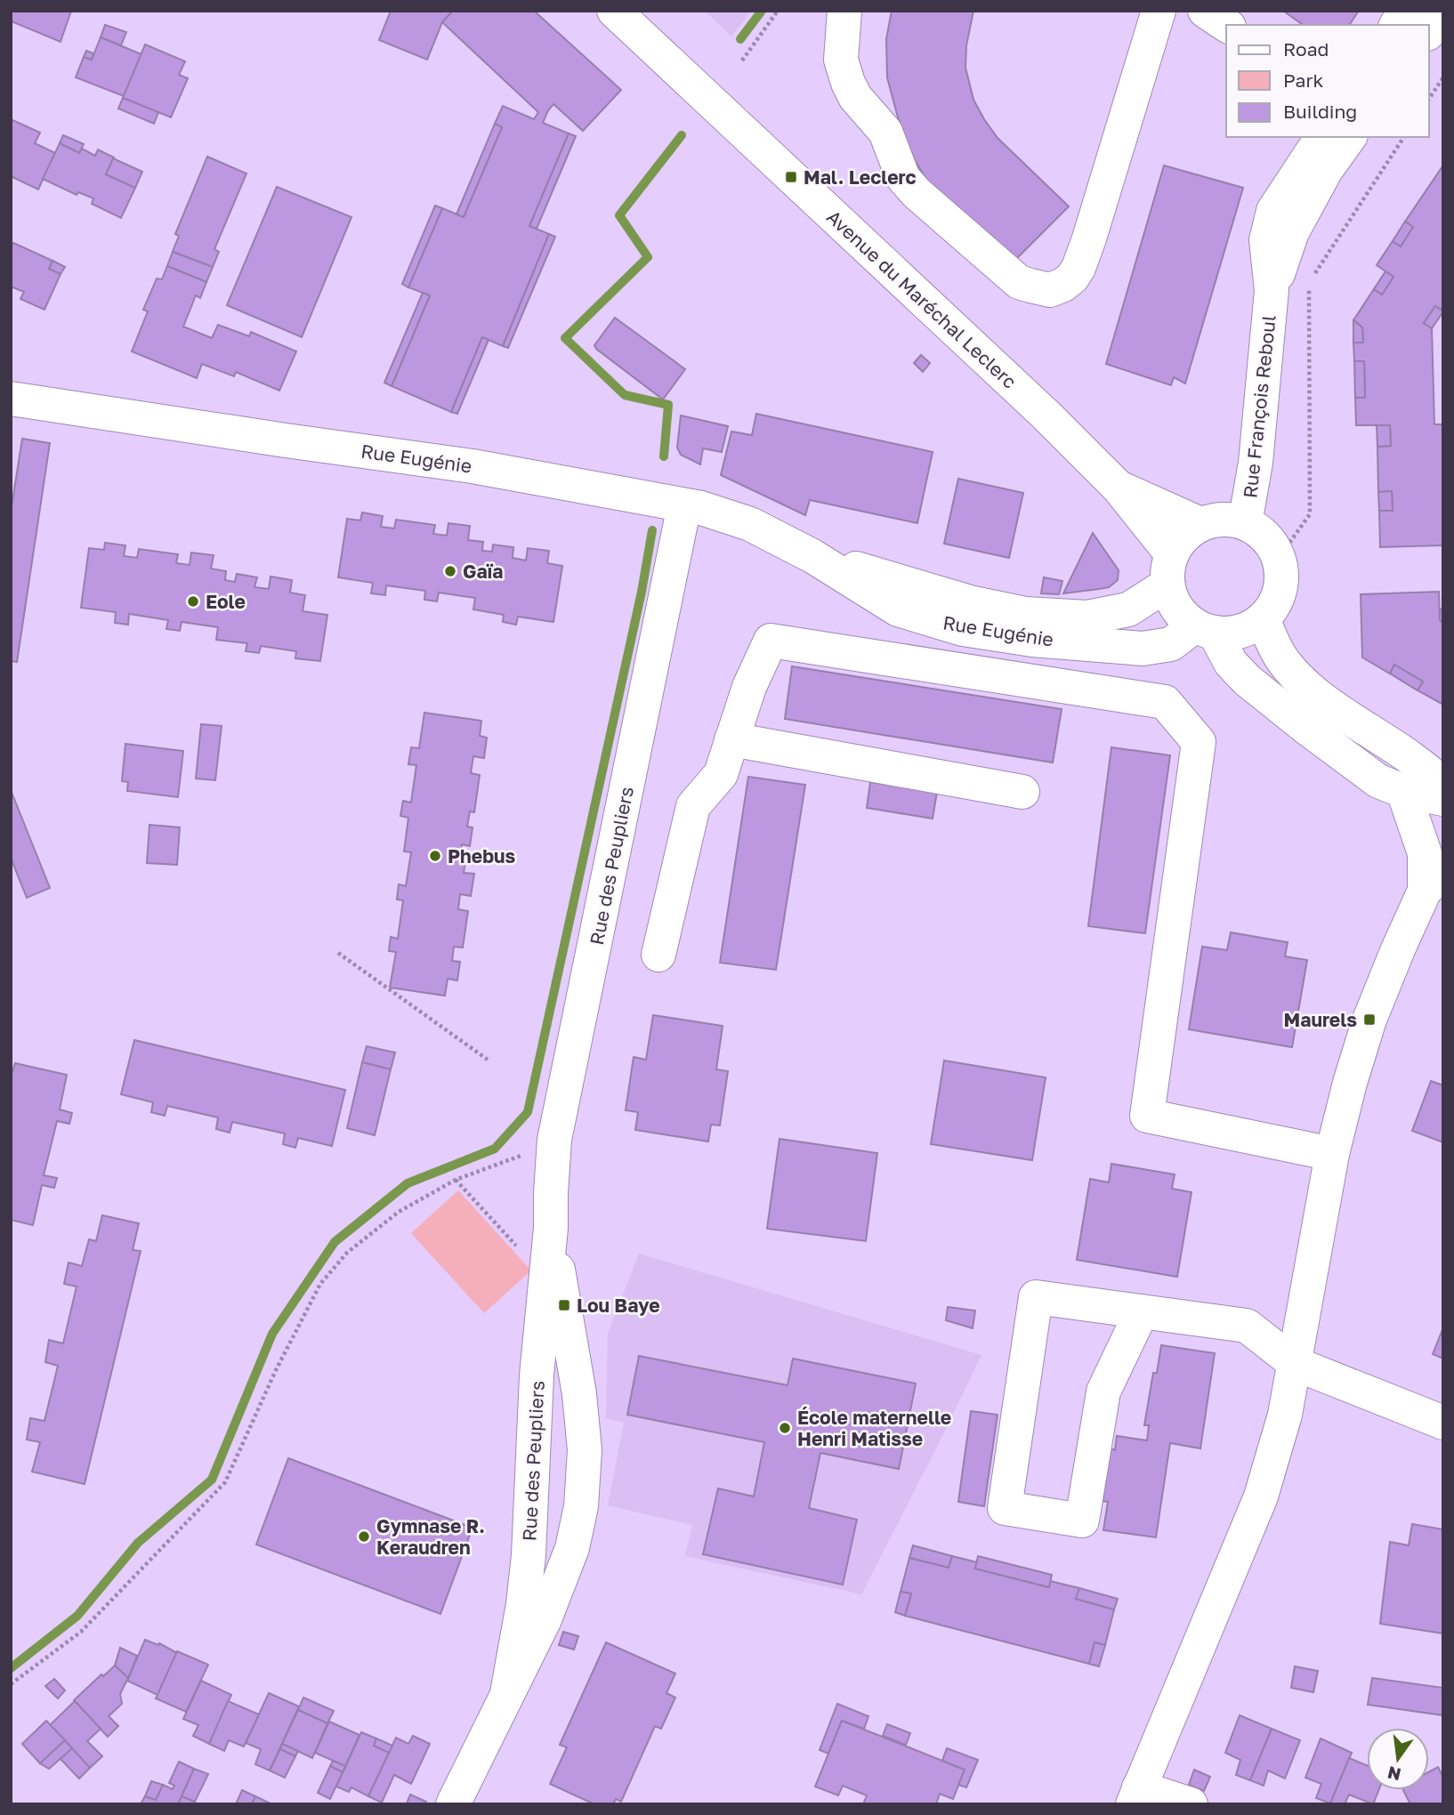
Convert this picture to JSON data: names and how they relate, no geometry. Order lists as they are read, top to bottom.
{
  "streets": {
    "street": [
      "Avenue du Maréchal Leclerc",
      "Rue François Reboul",
      "Rue Eugénie",
      "Rue des Peupliers"
    ]
  },
  "crossings": [
    ["Avenue du Maréchal Leclerc", "Rue François Reboul"],
    ["Avenue du Maréchal Leclerc", "Rue Eugénie"],
    ["Rue François Reboul", "Rue Eugénie"],
    ["Rue Eugénie", "Rue des Peupliers"]
  ],
  "places": {
    "transit": ["Mal. Leclerc", "Maurels", "Lou Baye"],
    "other": [
      "Gaïa",
      "Eole",
      "Phebus",
      "École maternelle Henri Matisse",
      "Gymnase R. Keraudren"
    ]
  },
  "legend": ["Road", "Park", "Building"],
  "north": "bottom"
}
